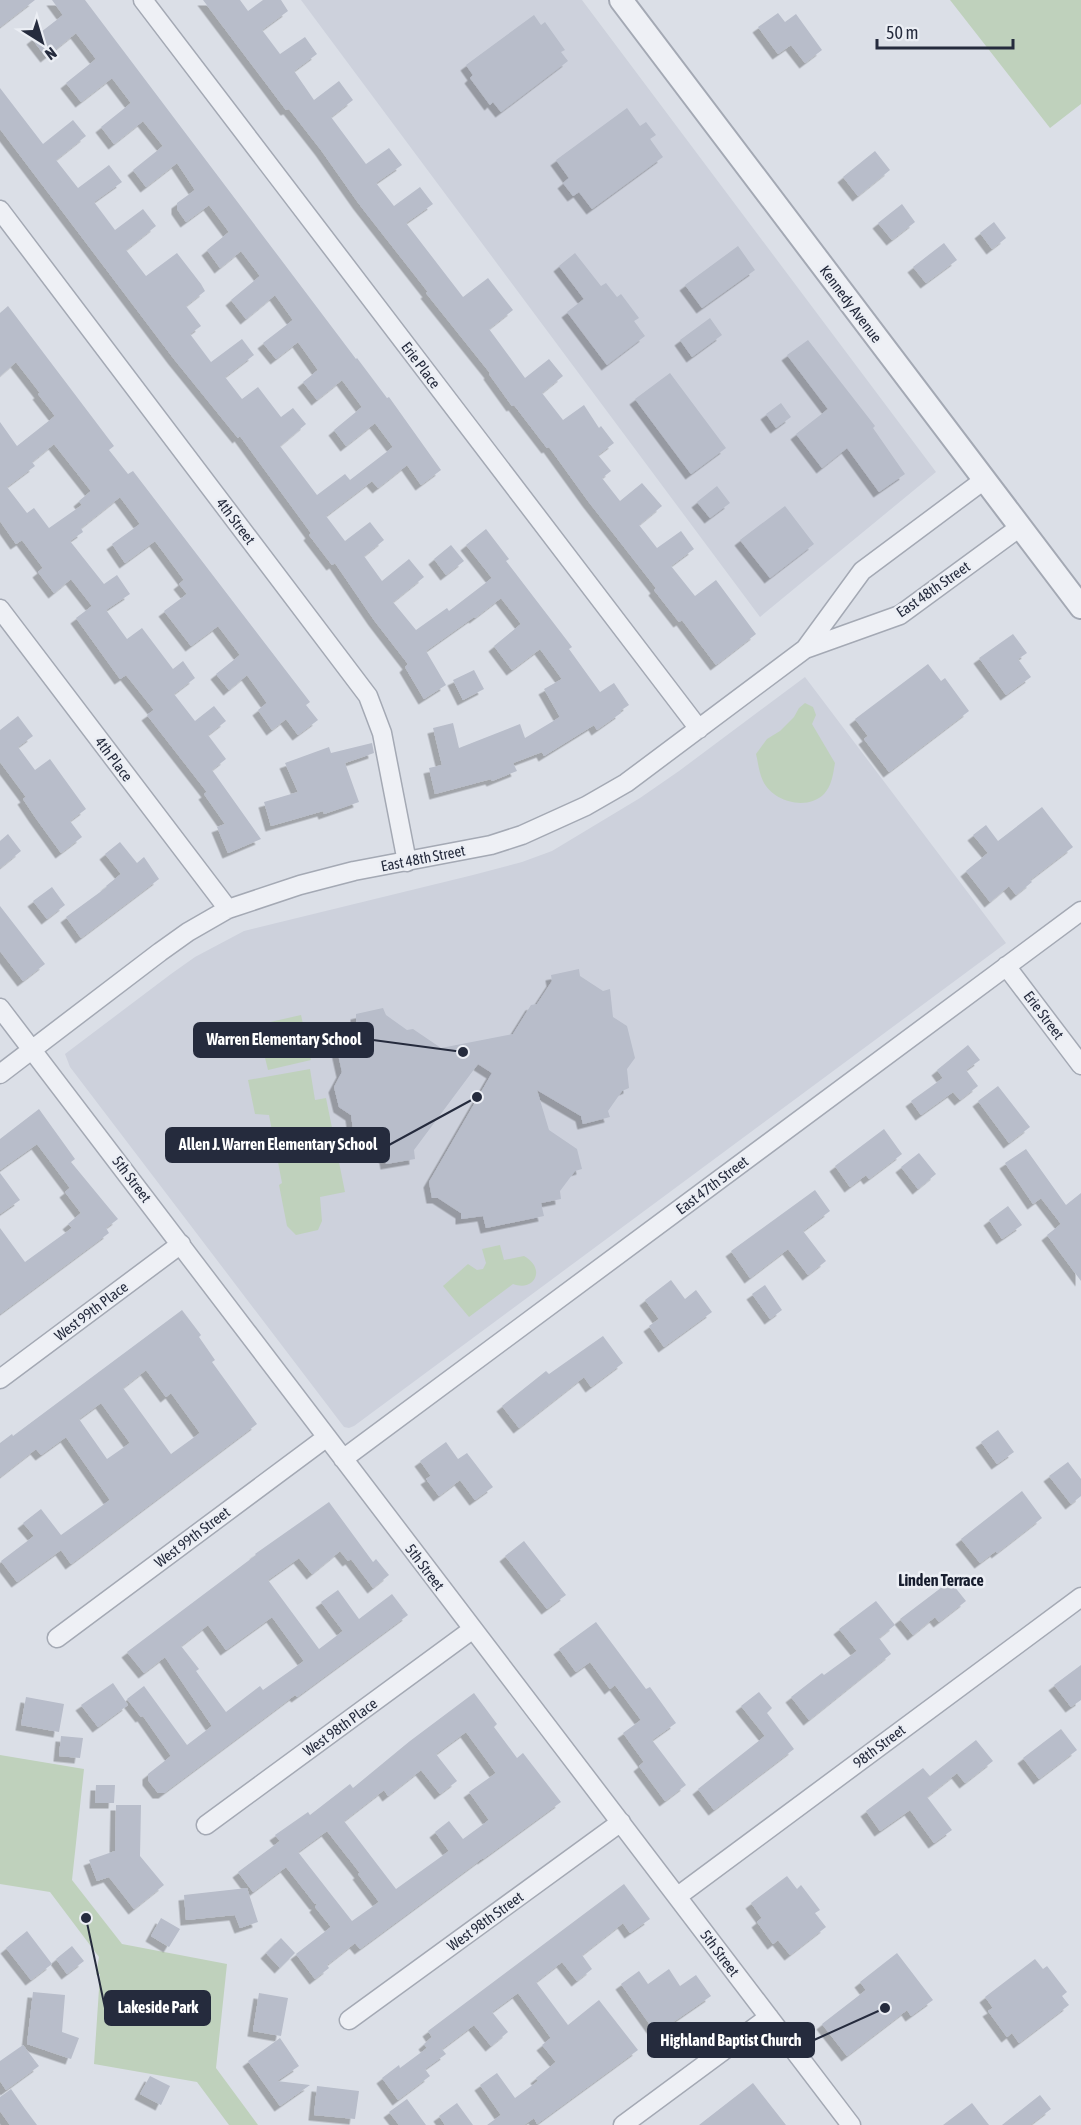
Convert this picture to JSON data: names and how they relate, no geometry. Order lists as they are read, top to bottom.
{
  "streets": {
    "street": [
      "Kennedy Avenue",
      "Erie Place",
      "4th Street",
      "East 48th Street",
      "4th Place",
      "Erie Street",
      "5th Street",
      "East 47th Street",
      "West 99th Place",
      "West 99th Street",
      "West 98th Place",
      "98th Street",
      "West 98th Street"
    ]
  },
  "crossings": [
    ["Kennedy Avenue", "East 48th Street"],
    ["Erie Place", "East 48th Street"],
    ["4th Street", "East 48th Street"],
    ["East 48th Street", "4th Place"],
    ["East 48th Street", "5th Street"],
    ["Erie Street", "East 47th Street"],
    ["5th Street", "East 47th Street"],
    ["5th Street", "West 99th Place"],
    ["5th Street", "West 99th Street"],
    ["5th Street", "West 98th Place"],
    ["5th Street", "98th Street"],
    ["5th Street", "West 98th Street"]
  ],
  "districts": ["Linden Terrace"],
  "places": [
    "Warren Elementary School",
    "Allen J. Warren Elementary School",
    "Lakeside Park",
    "Highland Baptist Church"
  ],
  "scale_bar": "50 m",
  "north": "bottom right"
}
